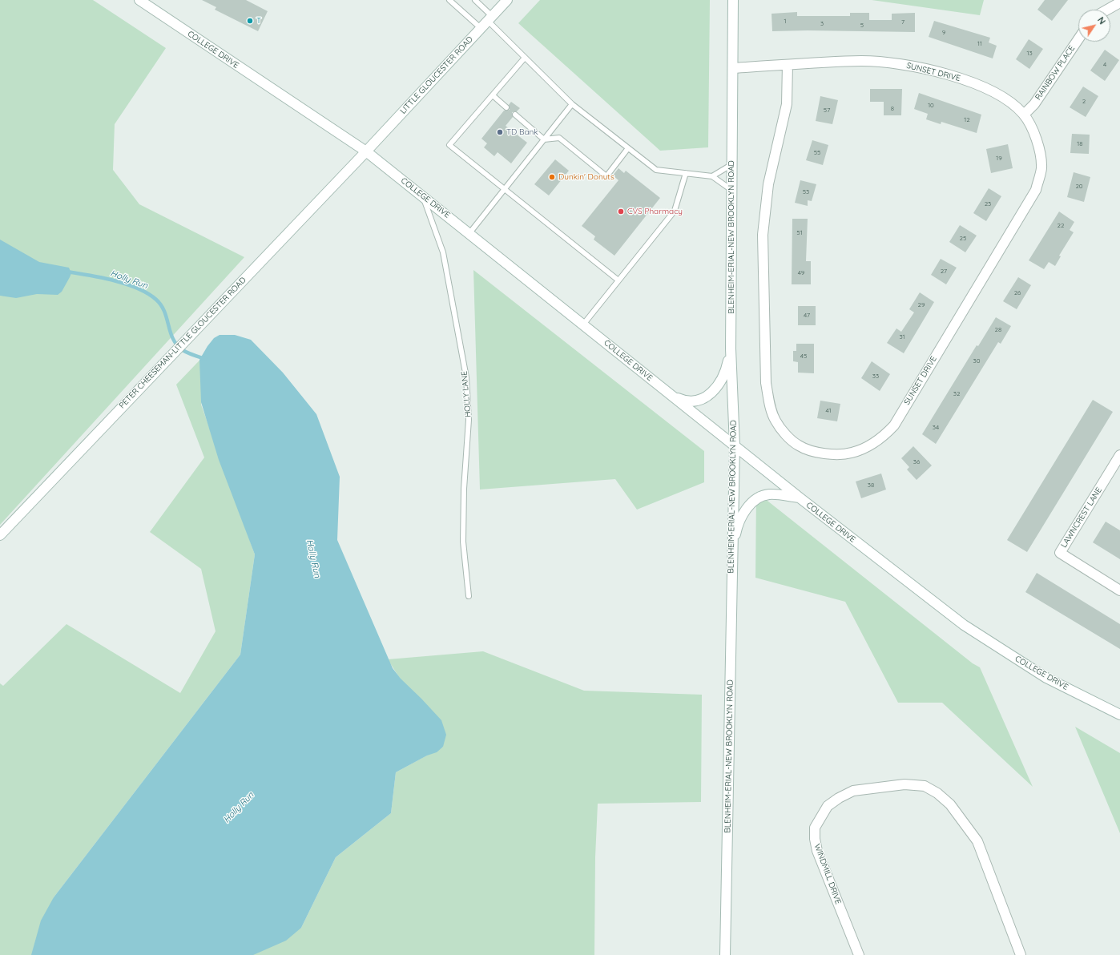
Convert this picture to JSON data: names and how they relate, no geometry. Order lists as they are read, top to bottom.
{
  "streets": {
    "street": [
      "COLLEGE DRIVE",
      "SUNSET DRIVE",
      "RAINBOW PLACE",
      "LITTLE GLOUCESTER ROAD",
      "BLENHEIM-ERIAL-NEW BROOKLYN ROAD",
      "PETER CHEESEMAN-LITTLE GLOUCESTER ROAD",
      "LAWNCREST LANE",
      "WINDMILL DRIVE"
    ],
    "lane": ["HOLLY LANE"]
  },
  "crossings": [
    ["COLLEGE DRIVE", "LITTLE GLOUCESTER ROAD"],
    ["COLLEGE DRIVE", "BLENHEIM-ERIAL-NEW BROOKLYN ROAD"],
    ["COLLEGE DRIVE", "PETER CHEESEMAN-LITTLE GLOUCESTER ROAD"],
    ["COLLEGE DRIVE", "HOLLY LANE"],
    ["SUNSET DRIVE", "RAINBOW PLACE"],
    ["SUNSET DRIVE", "BLENHEIM-ERIAL-NEW BROOKLYN ROAD"],
    ["LITTLE GLOUCESTER ROAD", "PETER CHEESEMAN-LITTLE GLOUCESTER ROAD"]
  ],
  "water": ["Holly Run"],
  "places": [
    "T",
    "TD Bank",
    "Dunkin' Donuts",
    "CVS Pharmacy"
  ],
  "house_numbers": [
    "1",
    "7",
    "3",
    "5",
    "9",
    "11",
    "13",
    "4",
    "2",
    "10",
    "8",
    "57",
    "12",
    "18",
    "55",
    "19",
    "20",
    "53",
    "23",
    "22",
    "51",
    "25",
    "27",
    "49",
    "26",
    "29",
    "47",
    "28",
    "31",
    "45",
    "30",
    "33",
    "32",
    "41",
    "34",
    "36",
    "38"
  ],
  "north": "top right"
}
